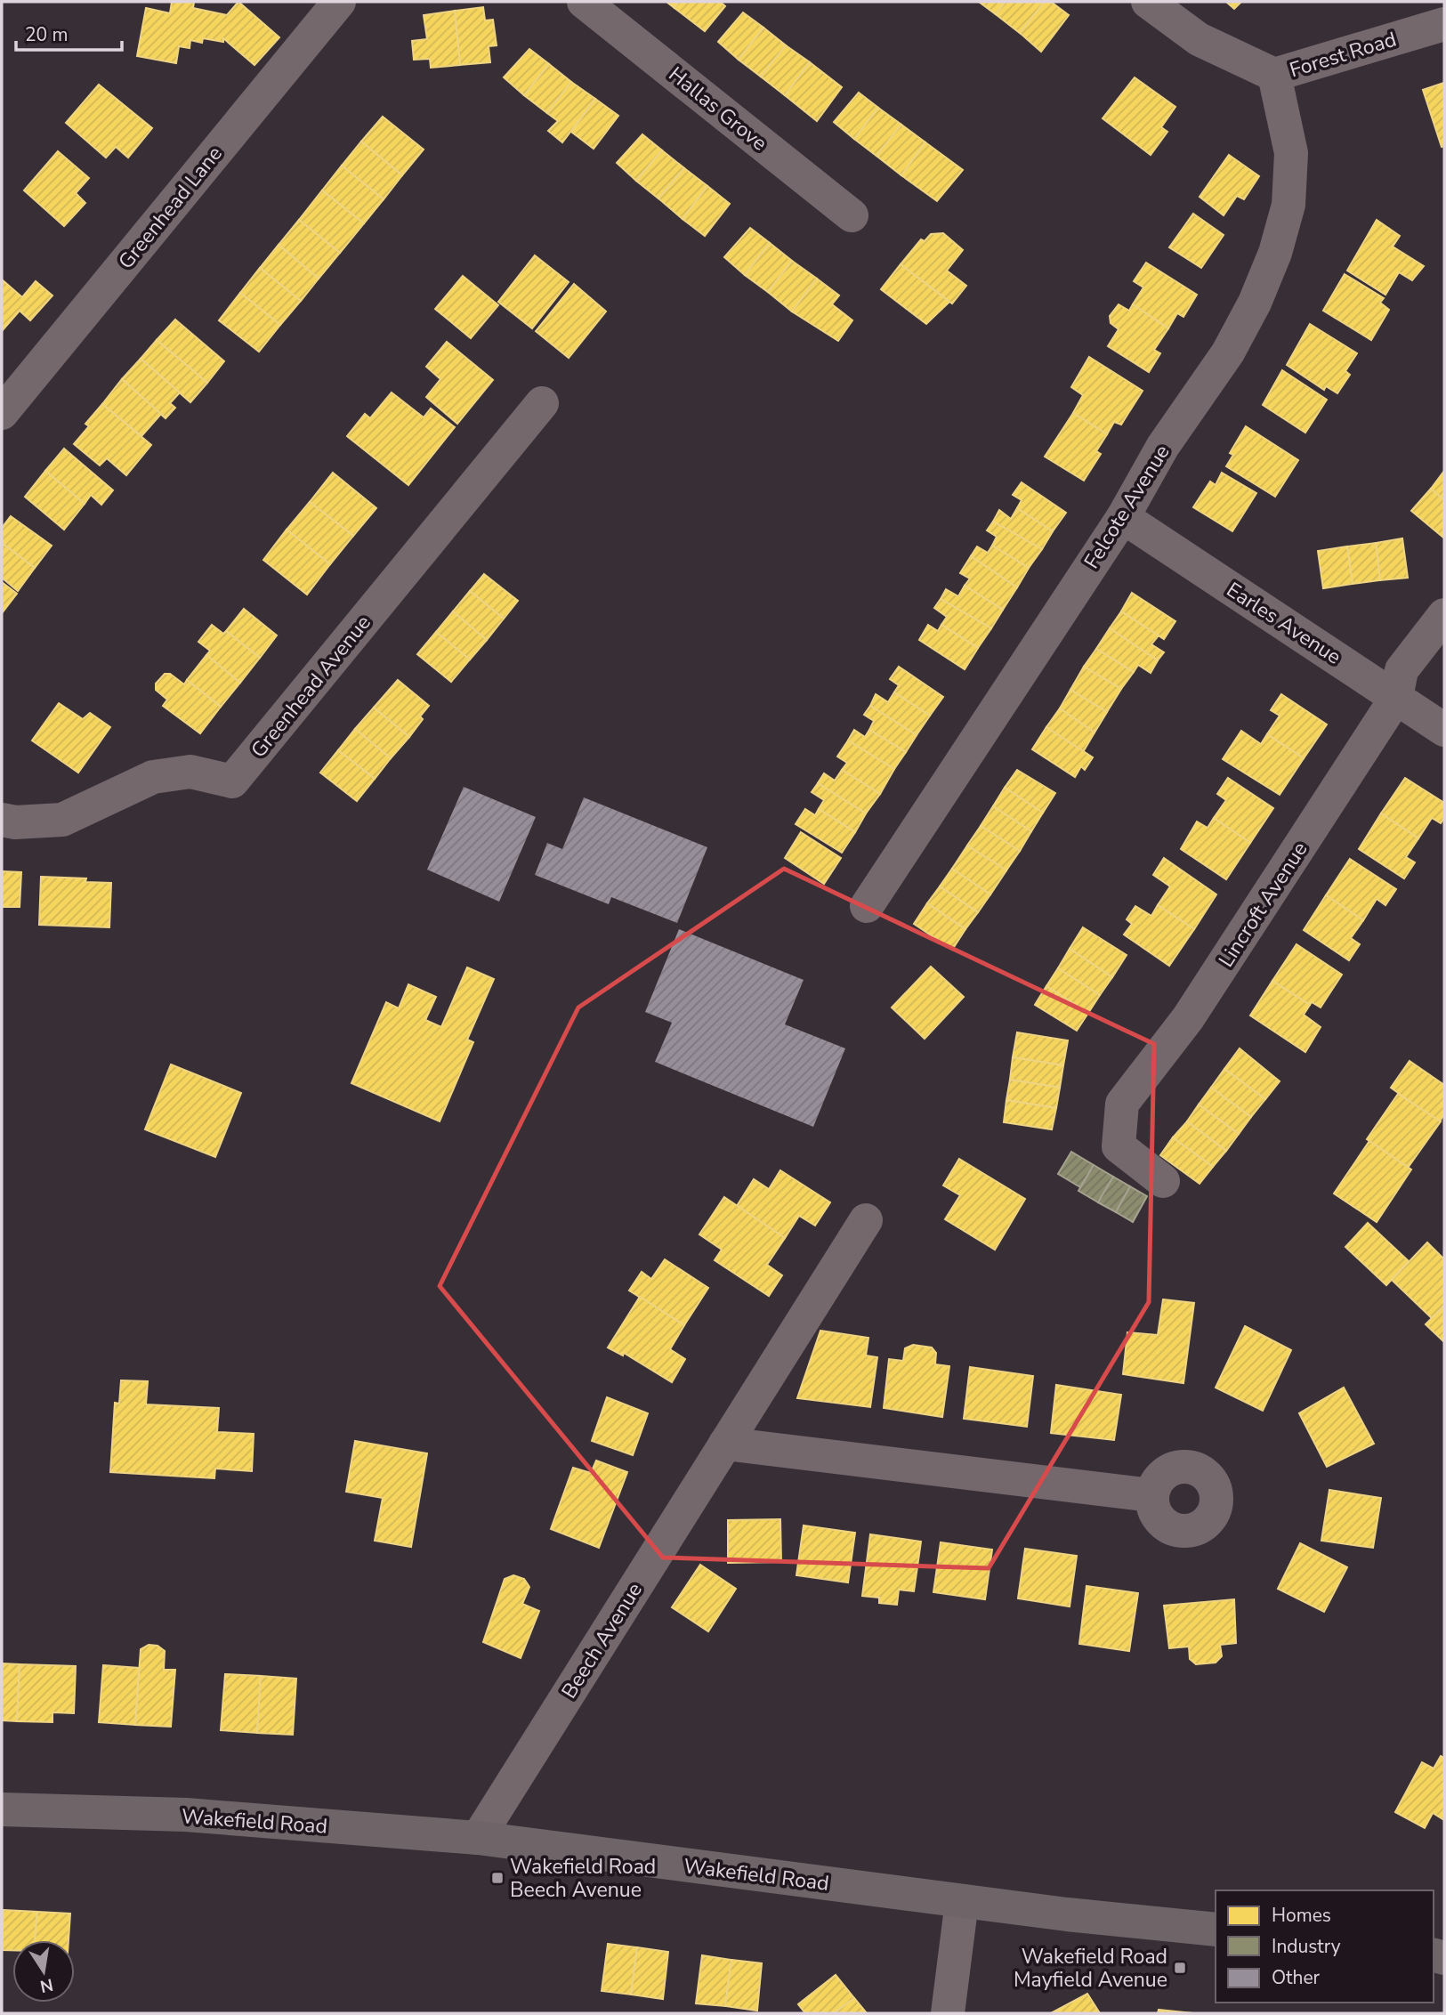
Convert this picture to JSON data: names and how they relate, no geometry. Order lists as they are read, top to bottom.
{
  "streets": {
    "highway": ["Wakefield Road"],
    "street": [
      "Forest Road",
      "Hallas Grove",
      "Greenhead Lane",
      "Felcote Avenue",
      "Earles Avenue",
      "Greenhead Avenue",
      "Lincroft Avenue",
      "Beech Avenue"
    ]
  },
  "crossings": [
    ["Forest Road", "Felcote Avenue"],
    ["Felcote Avenue", "Earles Avenue"],
    ["Earles Avenue", "Lincroft Avenue"],
    ["Beech Avenue", "Wakefield Road"]
  ],
  "places": {
    "transit": ["Wakefield Road Beech Avenue", "Wakefield Road Mayfield Avenue"]
  },
  "legend": ["Homes", "Industry", "Other"],
  "scale_bar": "20 m",
  "north": "bottom"
}
